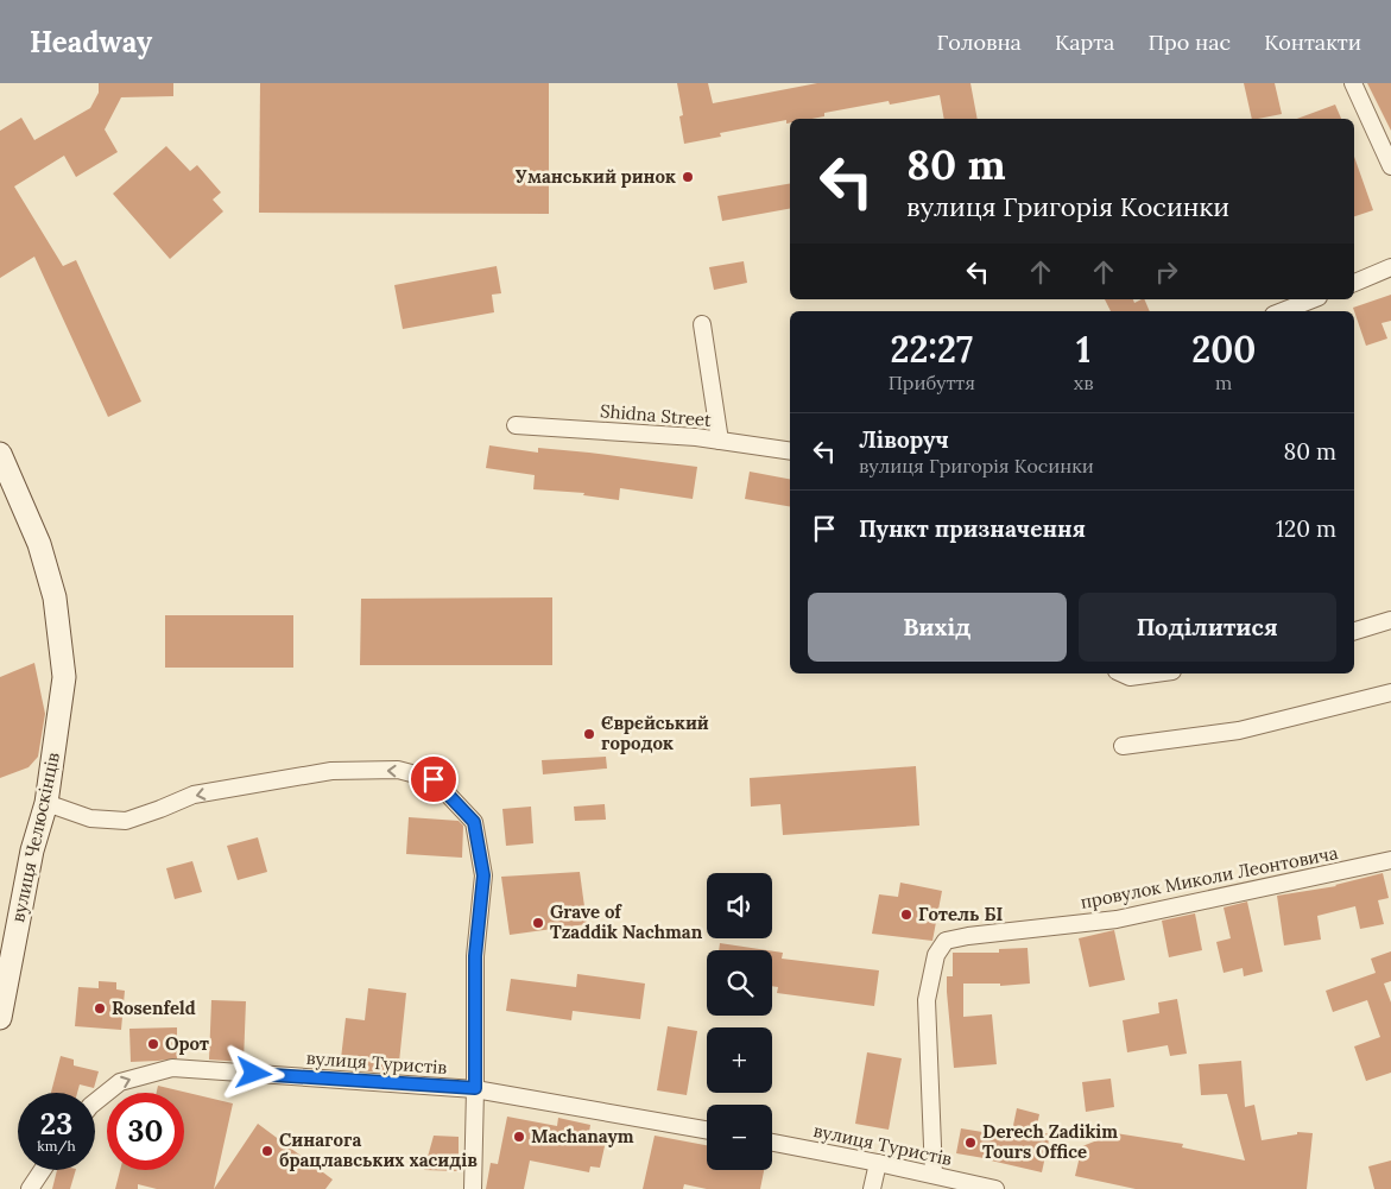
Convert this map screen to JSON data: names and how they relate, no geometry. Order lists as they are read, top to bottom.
{
  "streets": {
    "main road": ["вулиця Челюскінців"],
    "street": ["Shidna Street", "провулок Миколи Леонтовича", "вулиця Туристів"]
  },
  "crossings": [
    ["провулок Миколи Леонтовича", "вулиця Туристів"]
  ],
  "one_way": ["вулиця Туристів"],
  "places": [
    "Уманський ринок",
    "Єврєйський городок",
    "Готель БІ",
    "Grave of Tzaddik Nachman",
    "Rosenfeld",
    "Орот",
    "Machanaym",
    "Derech Zadikim Tours Office",
    "Синагога брацлавських хасидів"
  ],
  "page": {
    "header": "Headway",
    "nav": [
      "Головна",
      "Карта",
      "Про нас",
      "Контакти"
    ],
    "turn": ["80 m", "вулиця Григорія Косинки"],
    "eta": [
      "22:27",
      "Прибуття",
      "1",
      "хв",
      "200",
      "m"
    ],
    "list": [
      {
        "name": "Ліворуч",
        "note": "вулиця Григорія Косинки",
        "value": "80 m"
      },
      {
        "name": "Пункт призначення",
        "value": "120 m"
      }
    ],
    "buttons": ["Вихід", "Поділитися"],
    "map_buttons": ["+", "−"],
    "speed": "23 km/h",
    "limit": "30"
  }
}
